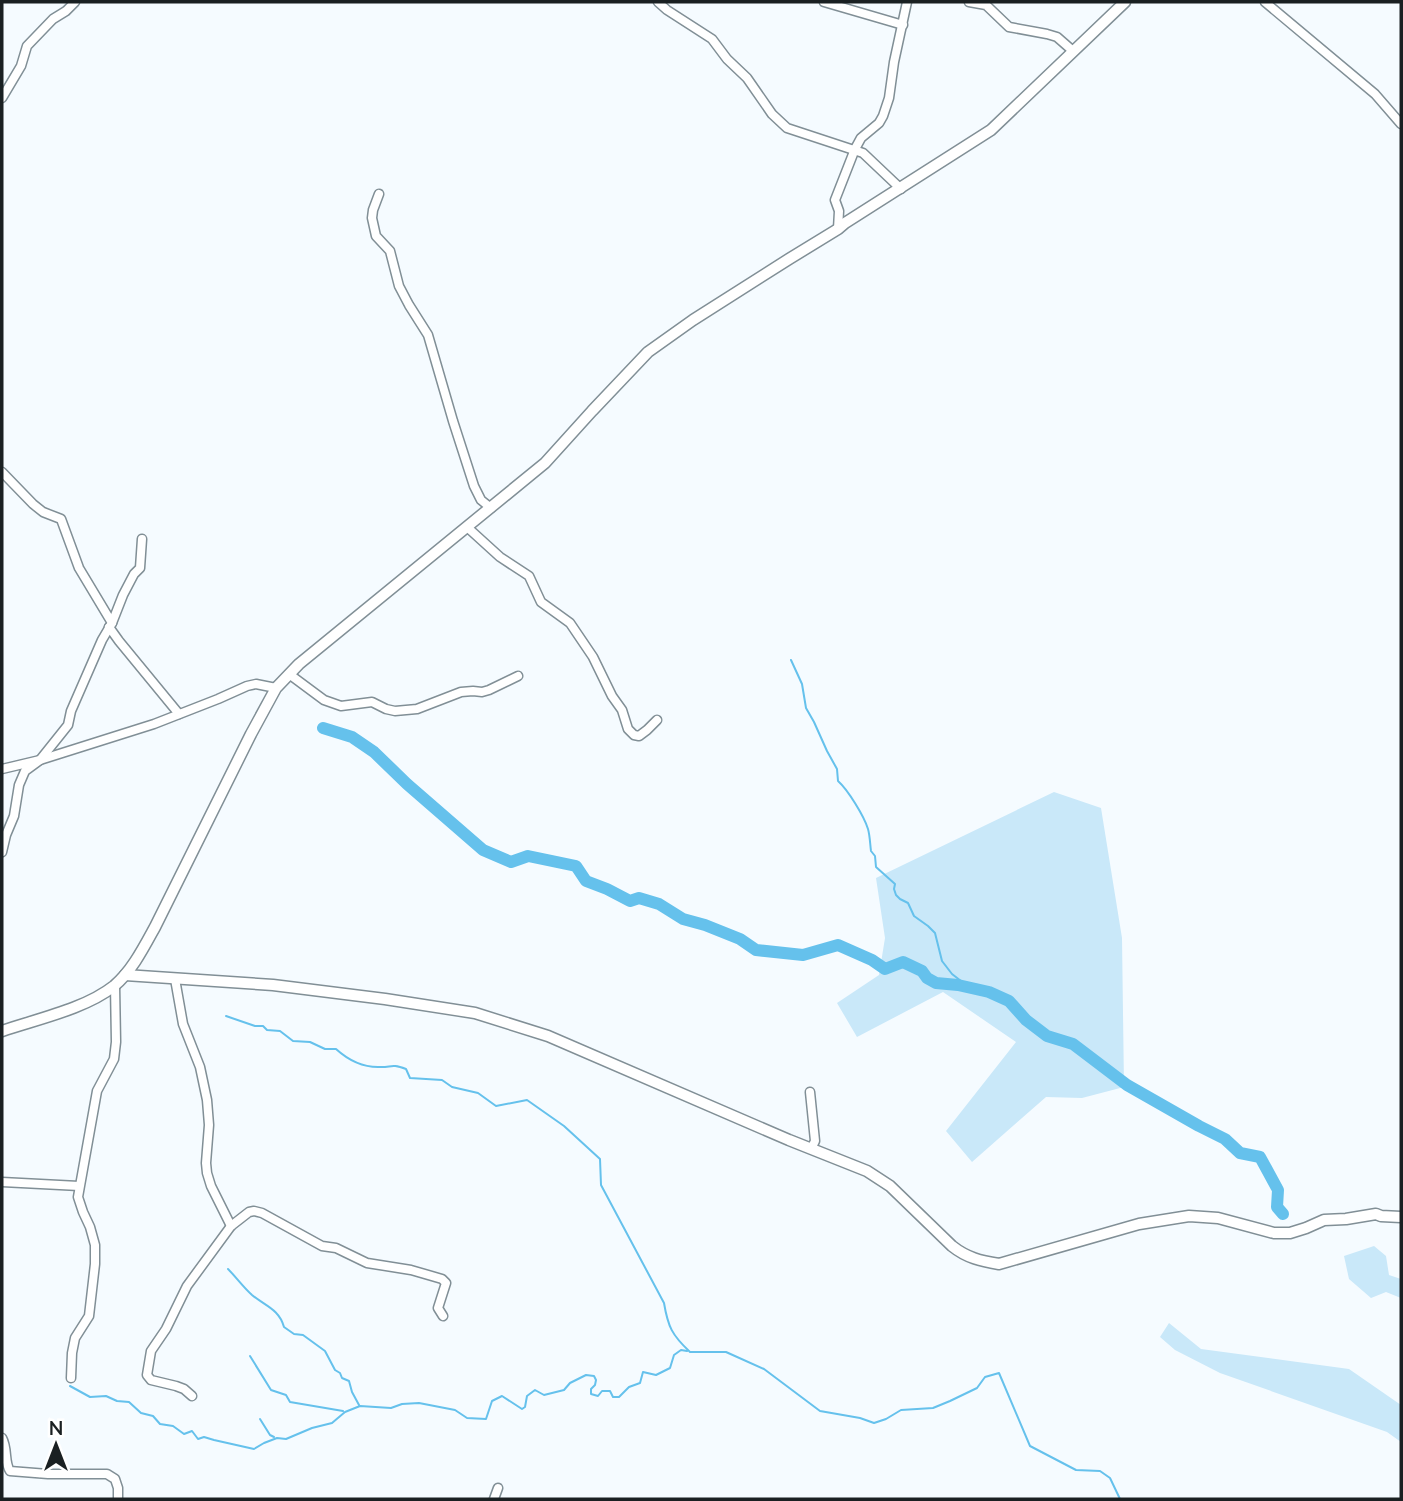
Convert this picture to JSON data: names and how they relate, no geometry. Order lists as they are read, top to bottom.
{
  "north": "top"
}
